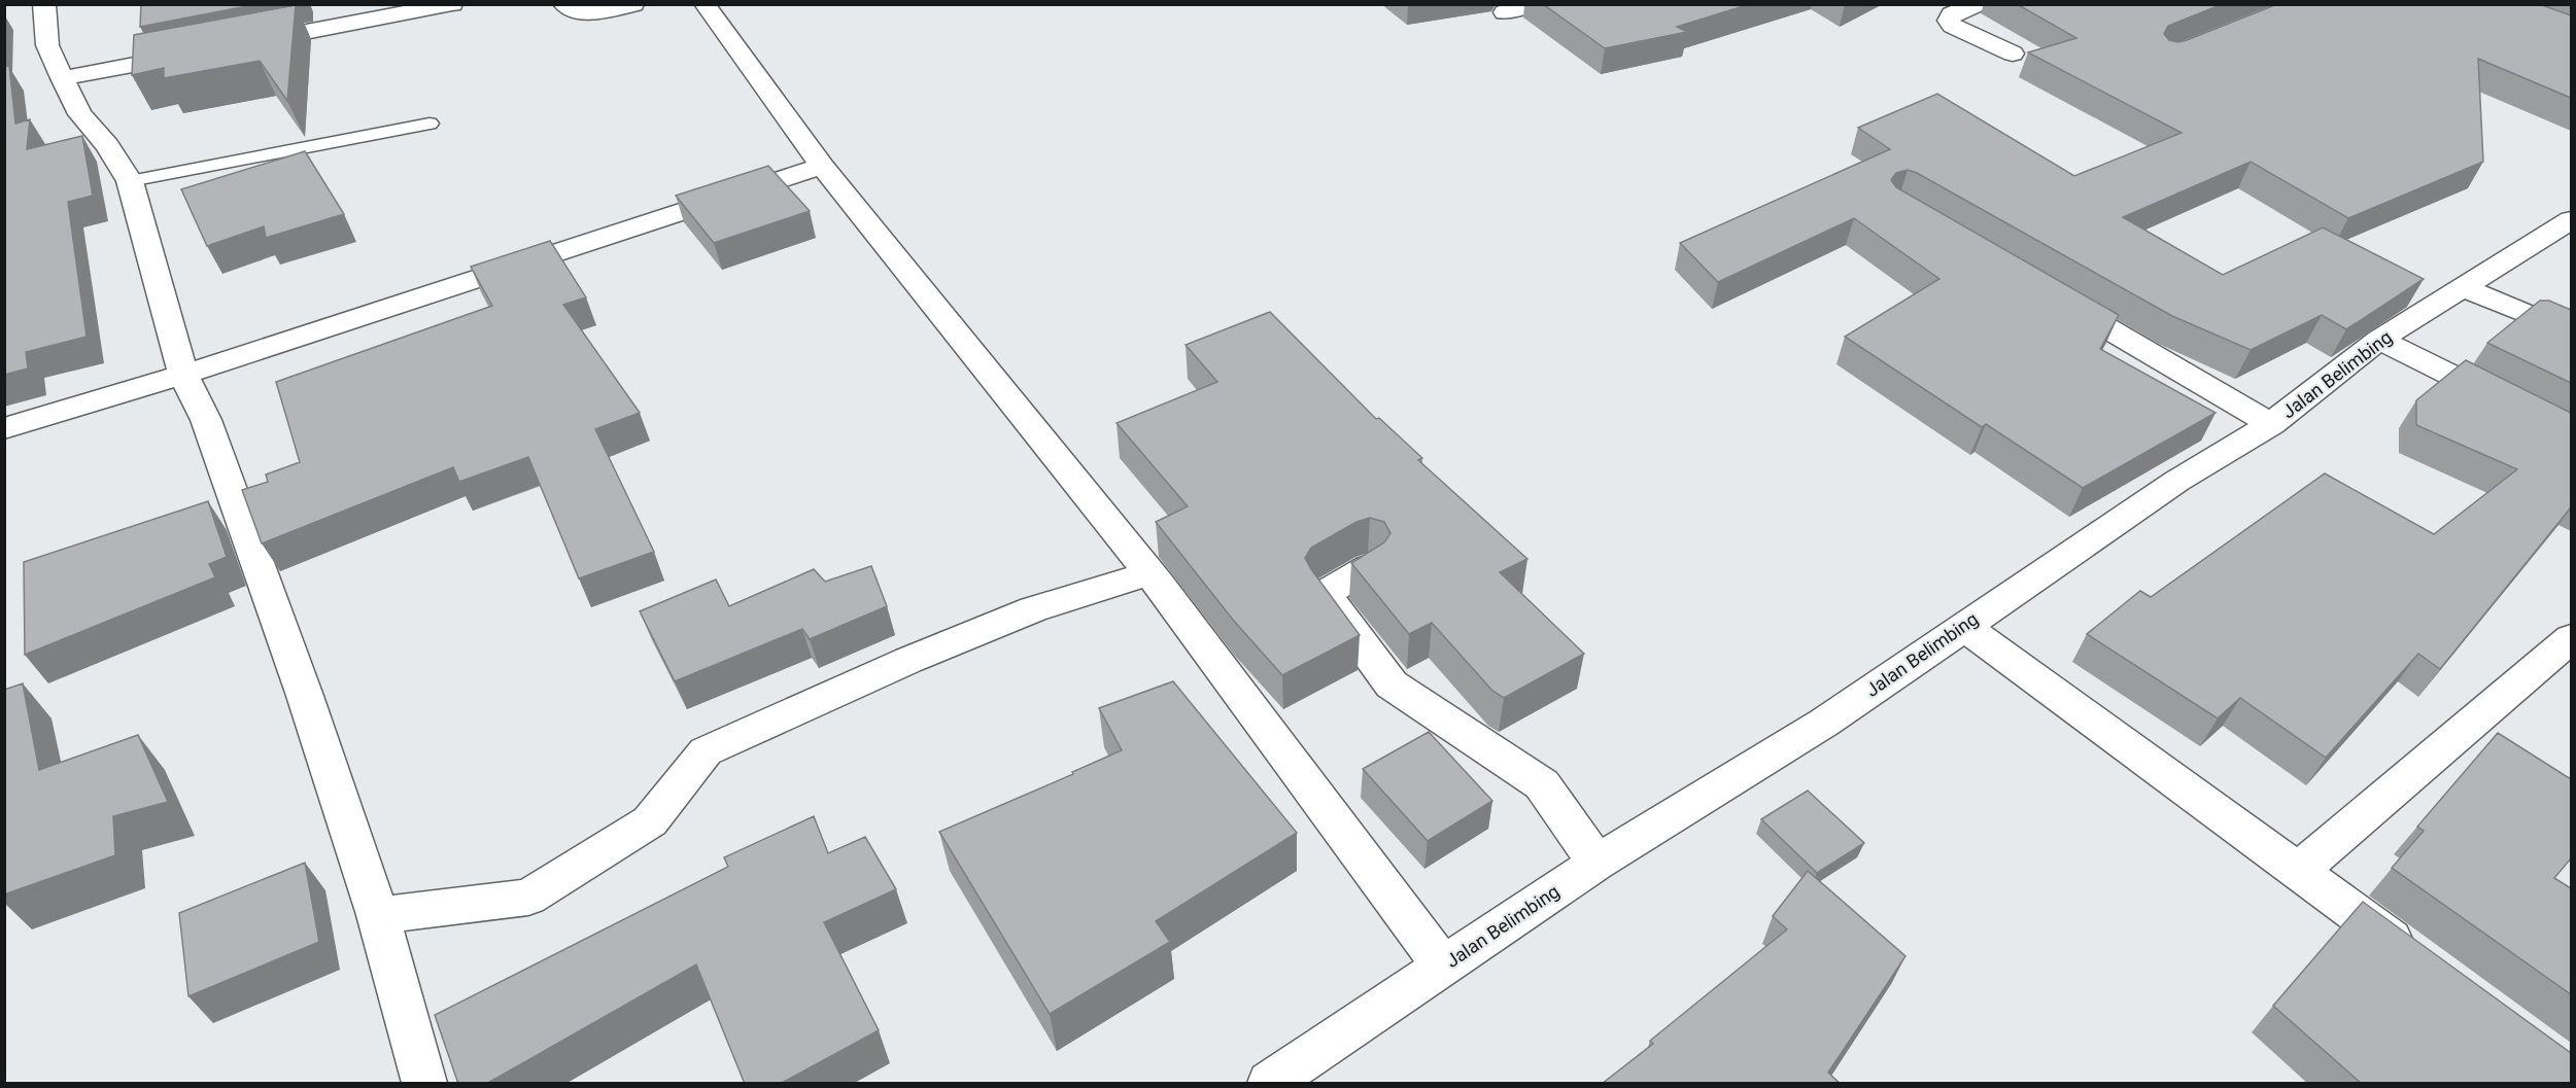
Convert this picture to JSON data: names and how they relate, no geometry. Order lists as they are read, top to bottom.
{
  "streets": {
    "street": ["Jalan Belimbing"]
  }
}
